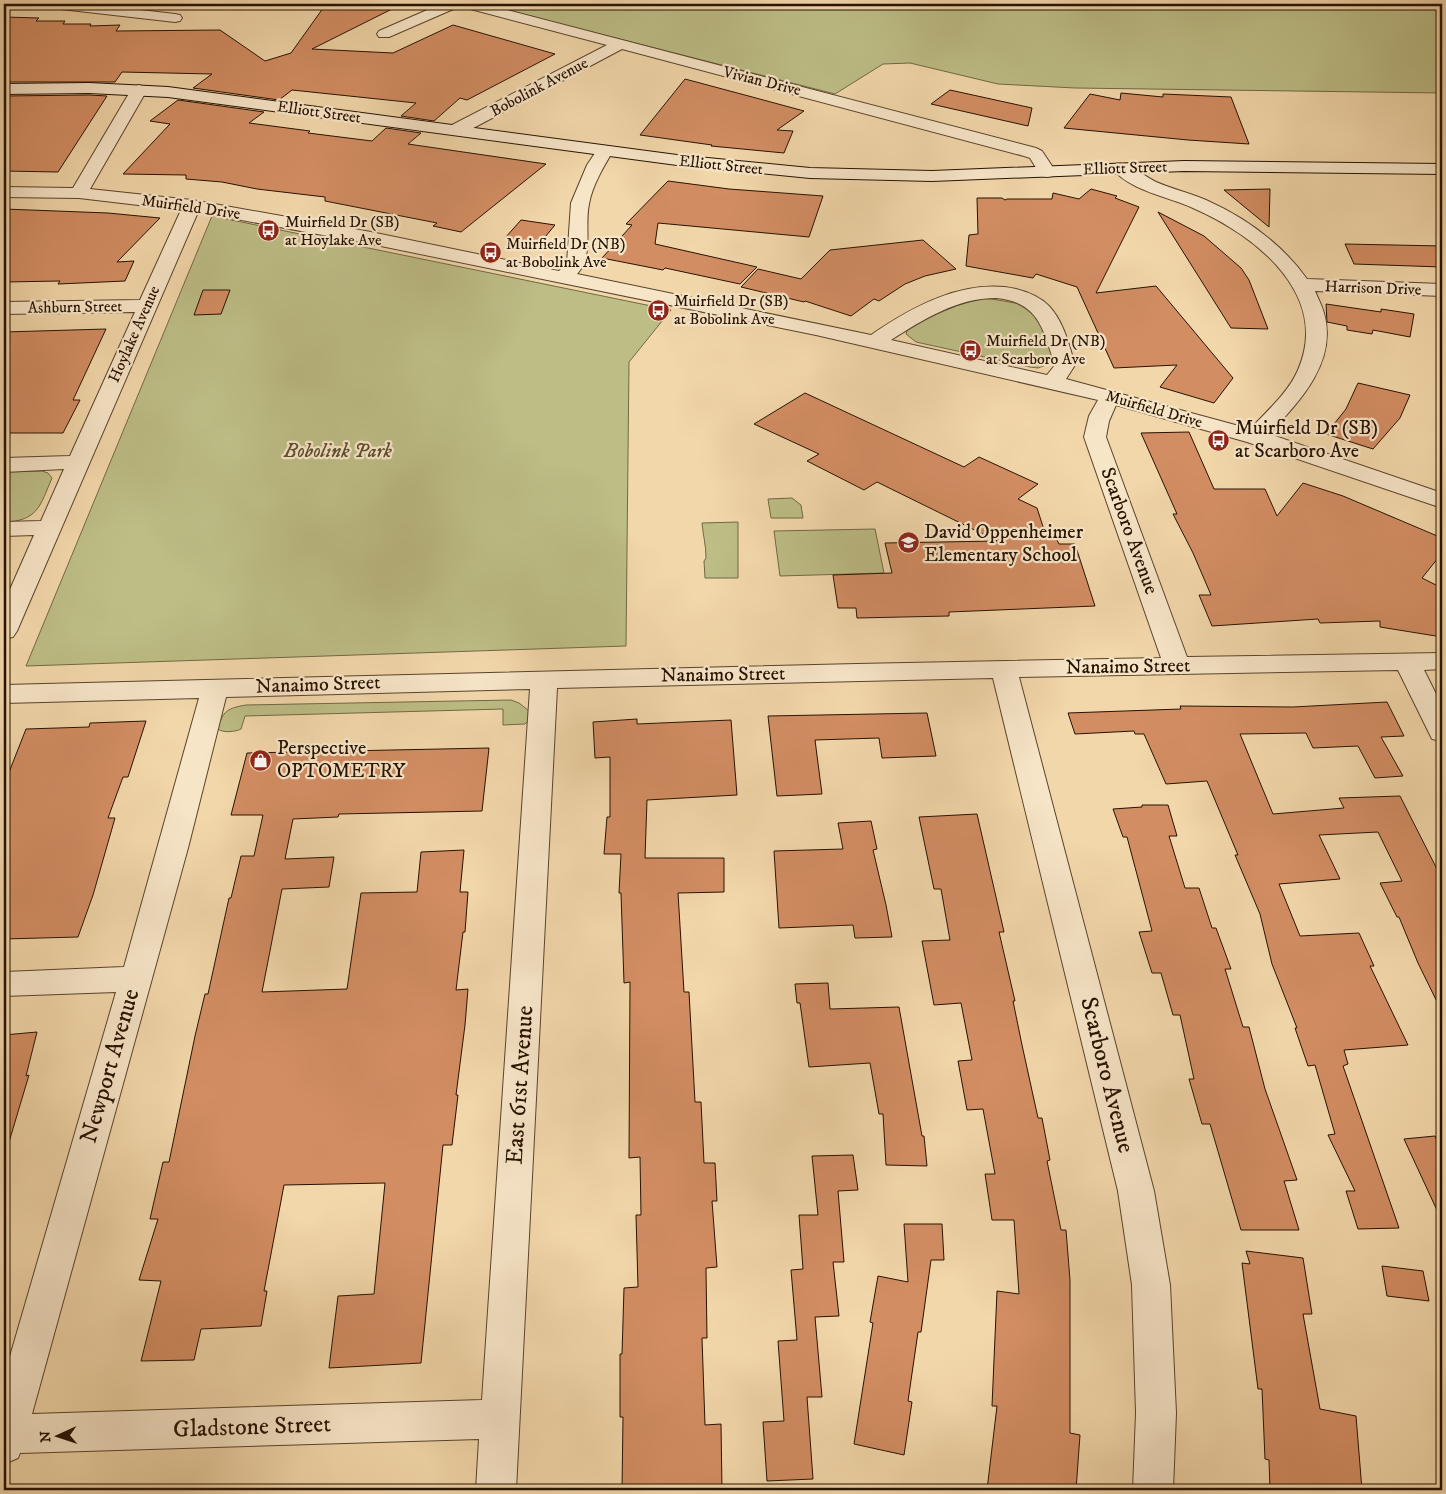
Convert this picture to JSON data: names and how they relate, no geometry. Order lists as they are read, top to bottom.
{
  "streets": {
    "street": [
      "Vivian Drive",
      "Bobolink Avenue",
      "Elliott Street",
      "Muirfield Drive",
      "Harrison Drive",
      "Ashburn Street",
      "Hoylake Avenue",
      "Scarboro Avenue",
      "Nanaimo Street",
      "Newport Avenue",
      "East 61st Avenue",
      "Gladstone Street"
    ]
  },
  "crossings": [
    ["Vivian Drive", "Bobolink Avenue"],
    ["Vivian Drive", "Elliott Street"],
    ["Bobolink Avenue", "Elliott Street"],
    ["Muirfield Drive", "Hoylake Avenue"],
    ["Muirfield Drive", "Scarboro Avenue"],
    ["Ashburn Street", "Hoylake Avenue"],
    ["Scarboro Avenue", "Nanaimo Street"],
    ["Nanaimo Street", "Newport Avenue"],
    ["Nanaimo Street", "East 61st Avenue"],
    ["Newport Avenue", "Gladstone Street"],
    ["East 61st Avenue", "Gladstone Street"]
  ],
  "parks": ["Bobolink Park"],
  "places": {
    "bus stop": [
      "Muirfield Dr (SB) at Hoylake Ave",
      "Muirfield Dr (NB) at Bobolink Ave",
      "Muirfield Dr (SB) at Bobolink Ave",
      "Muirfield Dr (NB) at Scarboro Ave",
      "Muirfield Dr (SB) at Scarboro Ave"
    ],
    "school or university": ["David Oppenheimer Elementary School"],
    "shop": ["Perspective OPTOMETRY"]
  },
  "north": "left"
}
